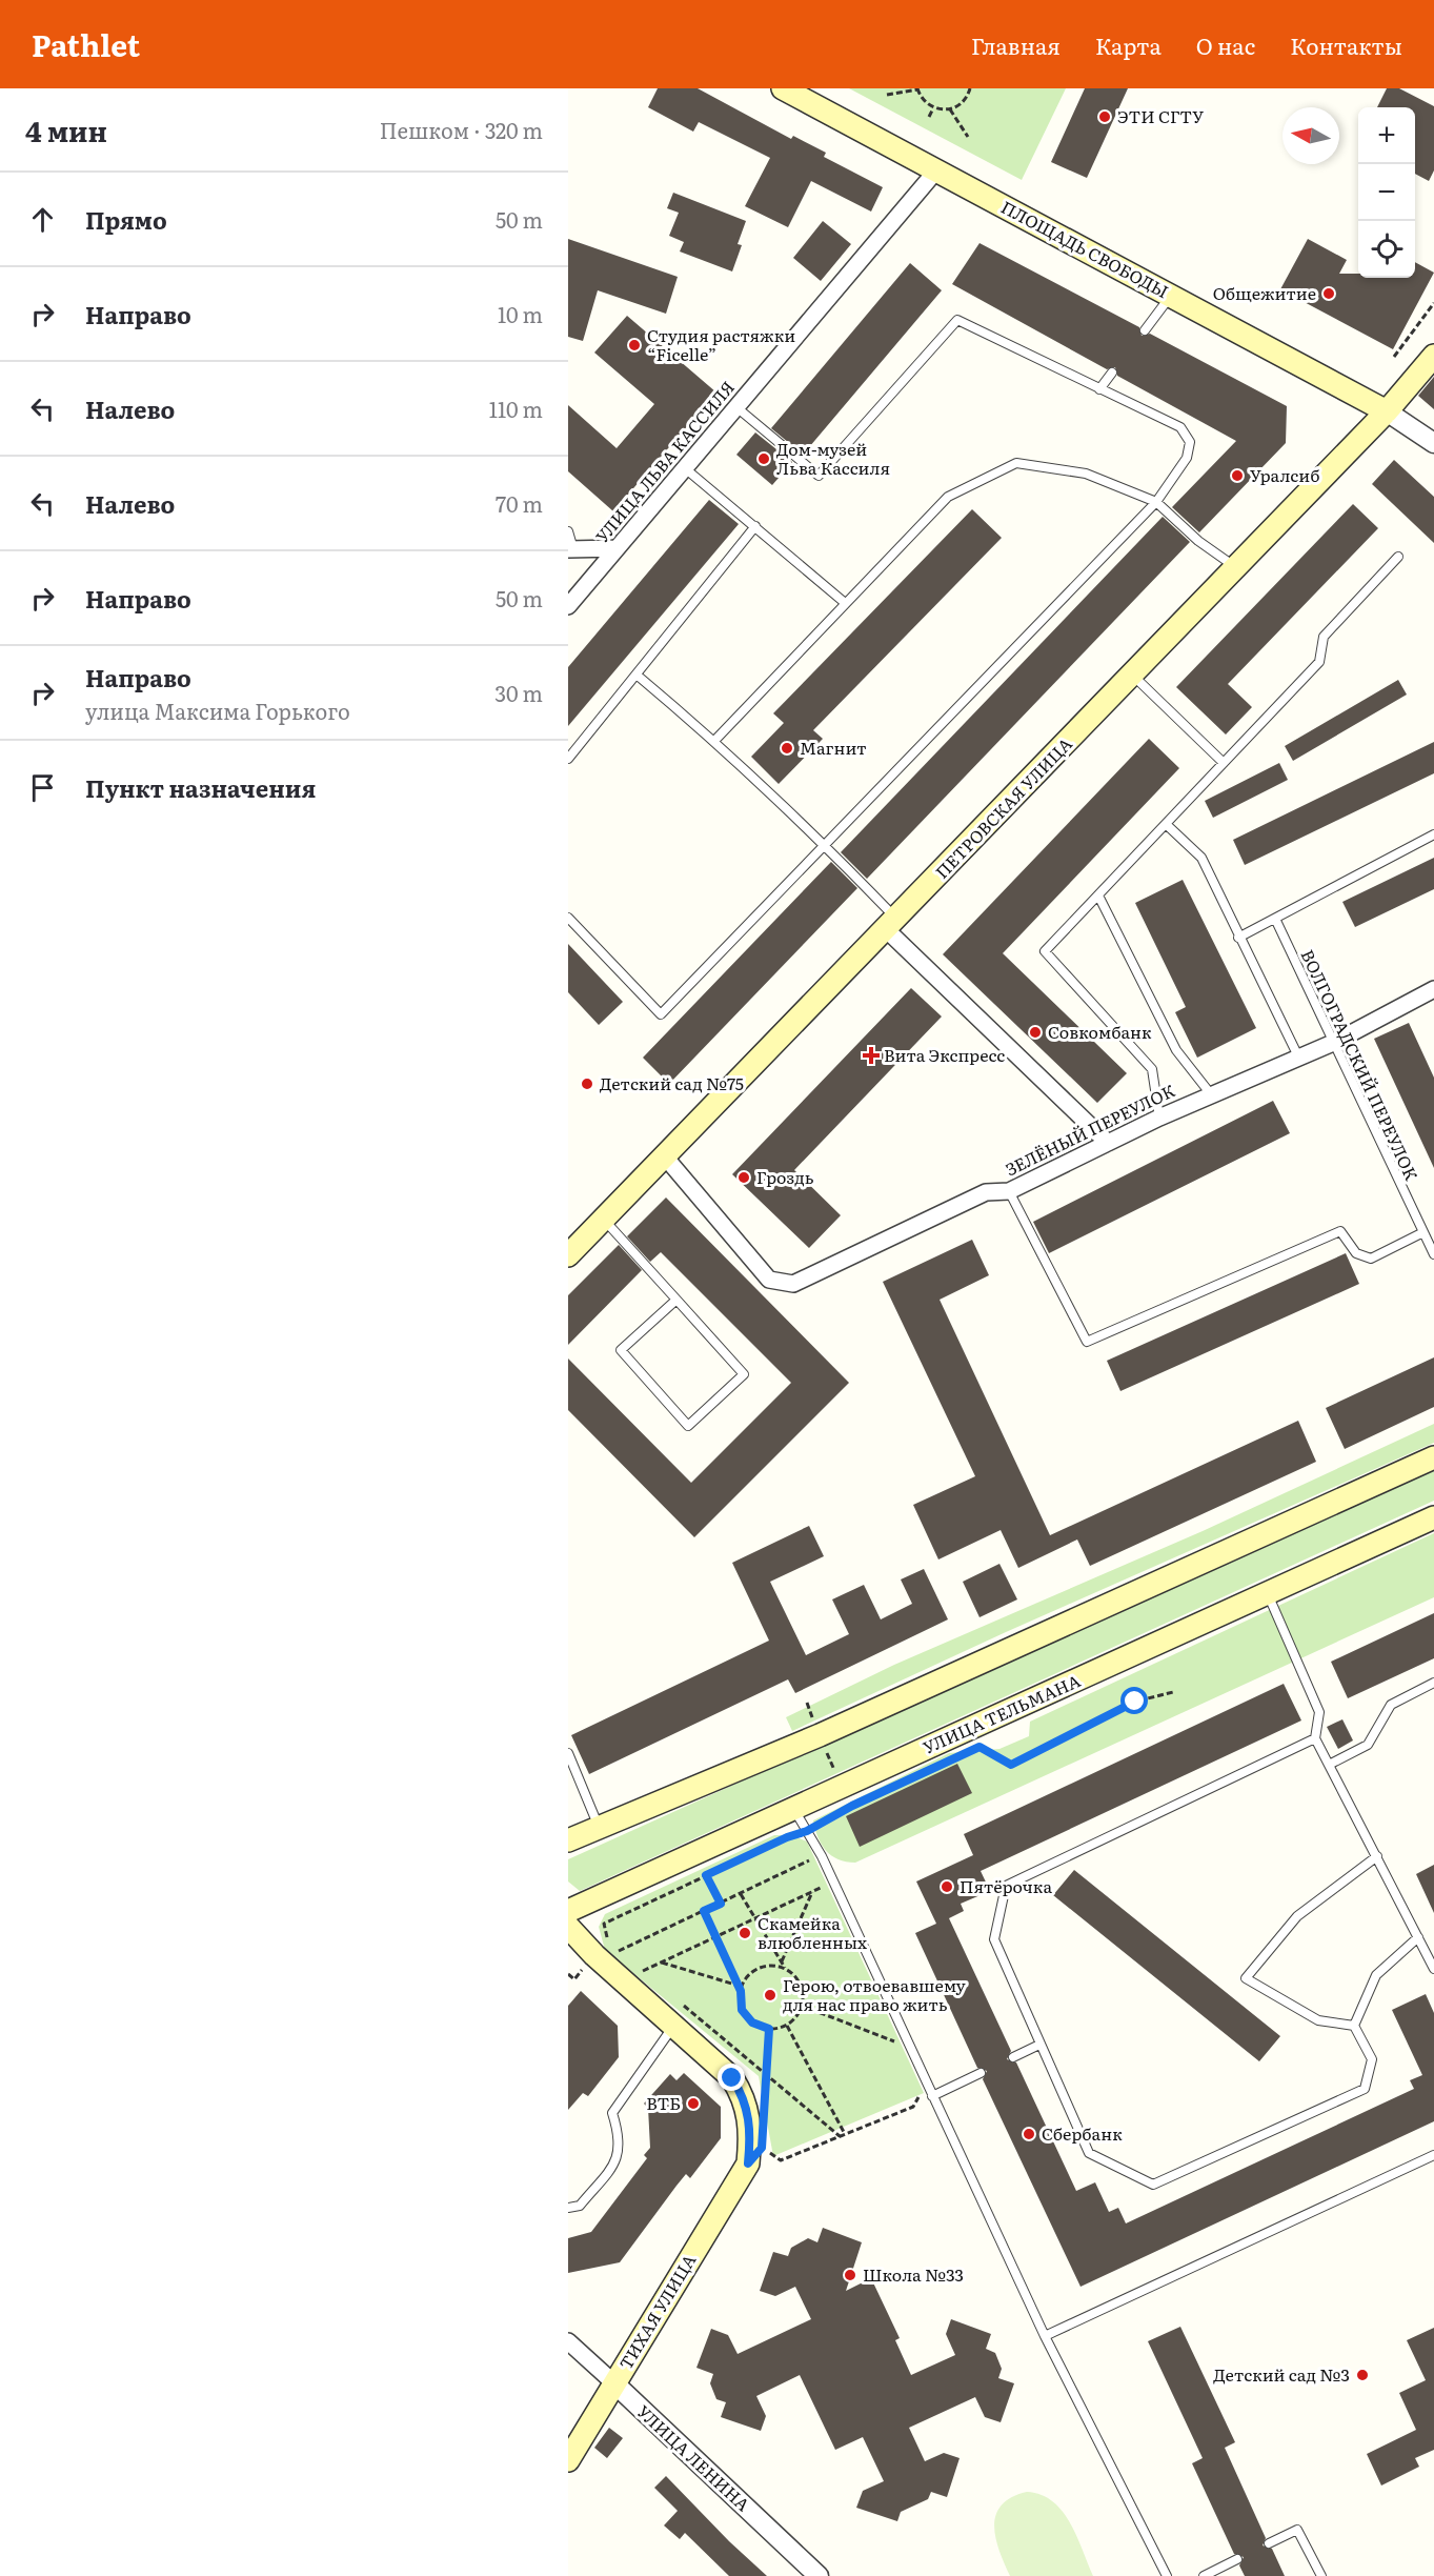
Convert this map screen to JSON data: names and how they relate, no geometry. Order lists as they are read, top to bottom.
{
  "streets": {
    "main road": [
      "ПЛОЩАДЬ СВОБОДЫ",
      "ПЕТРОВСКАЯ УЛИЦА",
      "УЛИЦА ТЕЛЬМАНА",
      "ТИХАЯ УЛИЦА"
    ],
    "street": ["УЛИЦА ЛЬВА КАССИЛЯ", "ЗЕЛЁНЫЙ ПЕРЕУЛОК", "УЛИЦА ЛЕНИНА"],
    "lane": ["ВОЛГОГРАДСКИЙ ПЕРЕУЛОК"]
  },
  "crossings": [
    ["ПЛОЩАДЬ СВОБОДЫ", "УЛИЦА ЛЬВА КАССИЛЯ"],
    ["ПЛОЩАДЬ СВОБОДЫ", "ПЕТРОВСКАЯ УЛИЦА"],
    ["ПЕТРОВСКАЯ УЛИЦА", "ЗЕЛЁНЫЙ ПЕРЕУЛОК"],
    ["ВОЛГОГРАДСКИЙ ПЕРЕУЛОК", "ЗЕЛЁНЫЙ ПЕРЕУЛОК"],
    ["ТИХАЯ УЛИЦА", "УЛИЦА ЛЕНИНА"]
  ],
  "places": {
    "other": [
      "ЭТИ СГТУ",
      "Общежитие",
      "Студия растяжки “Ficelle”",
      "Дом-музей Льва Кассиля",
      "Уралсиб",
      "Магнит",
      "Совкомбанк",
      "Детский сад №75",
      "Гроздь",
      "Пятёрочка",
      "Скамейка влюбленных",
      "Герою, отвоевавшему для нас право жить",
      "ВТБ",
      "Сбербанк",
      "Школа №33",
      "Детский сад №3"
    ],
    "health": ["Вита Экспресс"]
  },
  "north": "left",
  "page": {
    "header": "Pathlet",
    "nav": [
      "Главная",
      "Карта",
      "О нас",
      "Контакты"
    ],
    "heading": ["4 мин", "Пешком · 320 m"],
    "map_buttons": ["+", "−"],
    "list": [
      ["Прямо", "50 m"],
      ["Направо", "10 m"],
      ["Налево", "110 m"],
      ["Налево", "70 m"],
      ["Направо", "50 m"],
      ["Направо", "улица Максима Горького", "30 m"],
      "Пункт назначения"
    ]
  }
}
